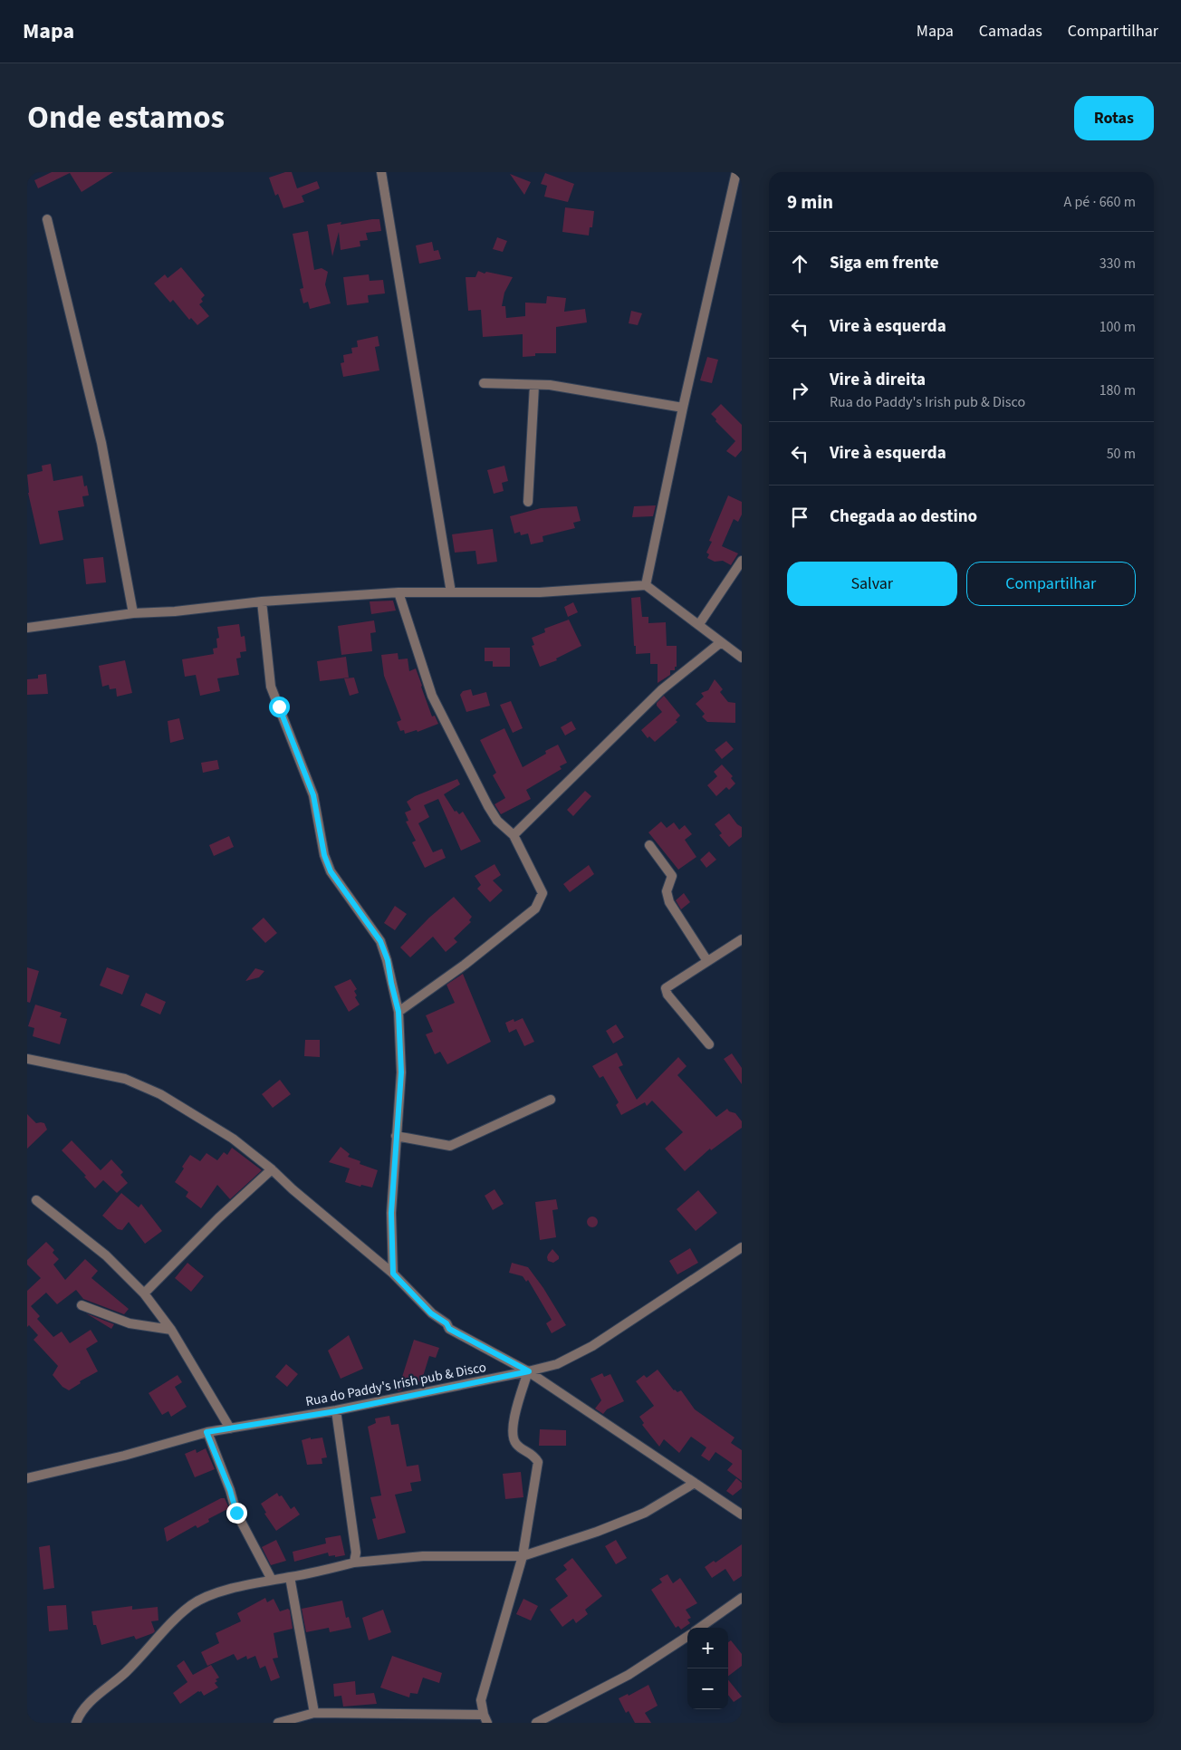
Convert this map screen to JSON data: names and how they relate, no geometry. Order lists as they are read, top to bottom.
{
  "streets": {
    "street": ["Rua do Paddy's Irish pub & Disco"]
  },
  "page": {
    "header": "Mapa",
    "nav": ["Mapa", "Camadas", "Compartilhar"],
    "title": "Onde estamos",
    "buttons": [
      "Rotas",
      ["Salvar", "Compartilhar"]
    ],
    "heading": ["9 min", "A pé · 660 m"],
    "list": [
      ["Siga em frente", "330 m"],
      ["Vire à esquerda", "100 m"],
      ["Vire à direita", "Rua do Paddy's Irish pub & Disco", "180 m"],
      ["Vire à esquerda", "50 m"],
      "Chegada ao destino"
    ],
    "map_buttons": ["+", "−"]
  }
}
